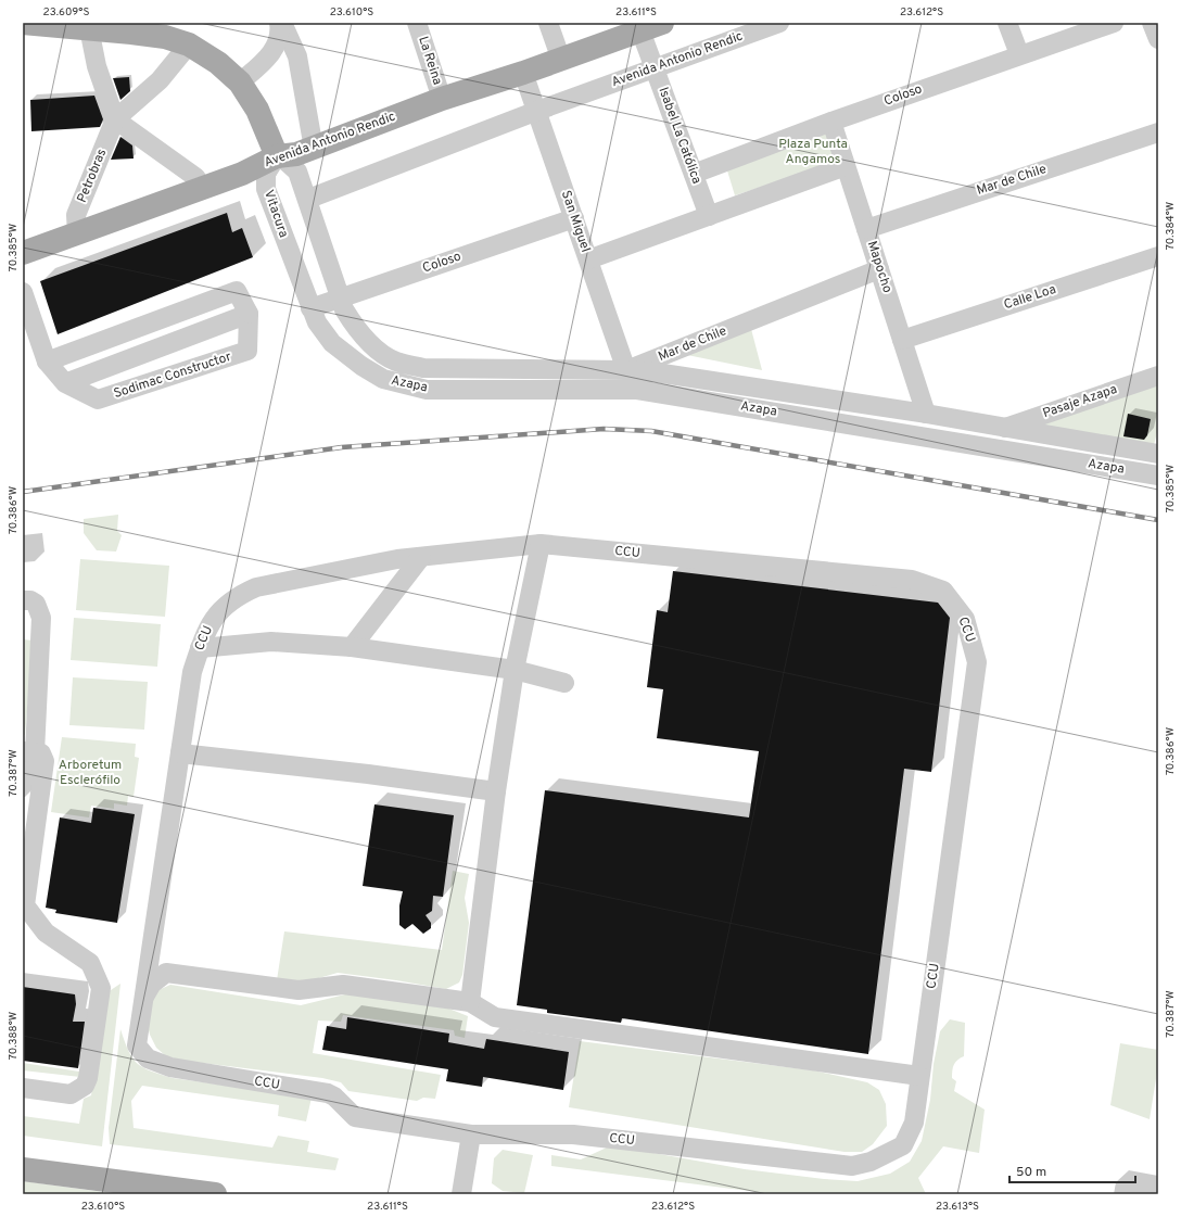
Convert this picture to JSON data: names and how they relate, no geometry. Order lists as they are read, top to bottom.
{
  "streets": {
    "main road": ["Avenida Antonio Rendic"],
    "street": [
      "La Reina",
      "Coloso",
      "Isabel La Católica",
      "Petrobras",
      "Mar de Chile",
      "Vitacura",
      "San Miguel",
      "Mapocho",
      "Calle Loa",
      "Sodimac Constructor",
      "Azapa",
      "Pasaje Azapa",
      "CCU"
    ]
  },
  "crossings": [
    ["Avenida Antonio Rendic", "La Reina"],
    ["Avenida Antonio Rendic", "Isabel La Católica"],
    ["Avenida Antonio Rendic", "Petrobras"],
    ["Avenida Antonio Rendic", "Vitacura"],
    ["Avenida Antonio Rendic", "San Miguel"],
    ["Coloso", "Isabel La Católica"],
    ["Coloso", "Vitacura"],
    ["Coloso", "San Miguel"],
    ["Coloso", "Mapocho"],
    ["Coloso", "Azapa"],
    ["Mar de Chile", "San Miguel"],
    ["Mar de Chile", "Mapocho"],
    ["Mar de Chile", "Azapa"],
    ["Vitacura", "Azapa"],
    ["San Miguel", "Azapa"],
    ["Mapocho", "Calle Loa"],
    ["Mapocho", "Azapa"],
    ["Azapa", "Pasaje Azapa"]
  ],
  "parks": ["Plaza Punta Angamos", "Arboretum Esclerófilo"],
  "scale_bar": "50 m",
  "coordinates": [
    "23.609°S",
    "23.610°S",
    "23.611°S",
    "23.612°S",
    "70.384°W",
    "70.385°W",
    "70.386°W",
    "70.387°W",
    "70.388°W",
    "23.613°S"
  ]
}
